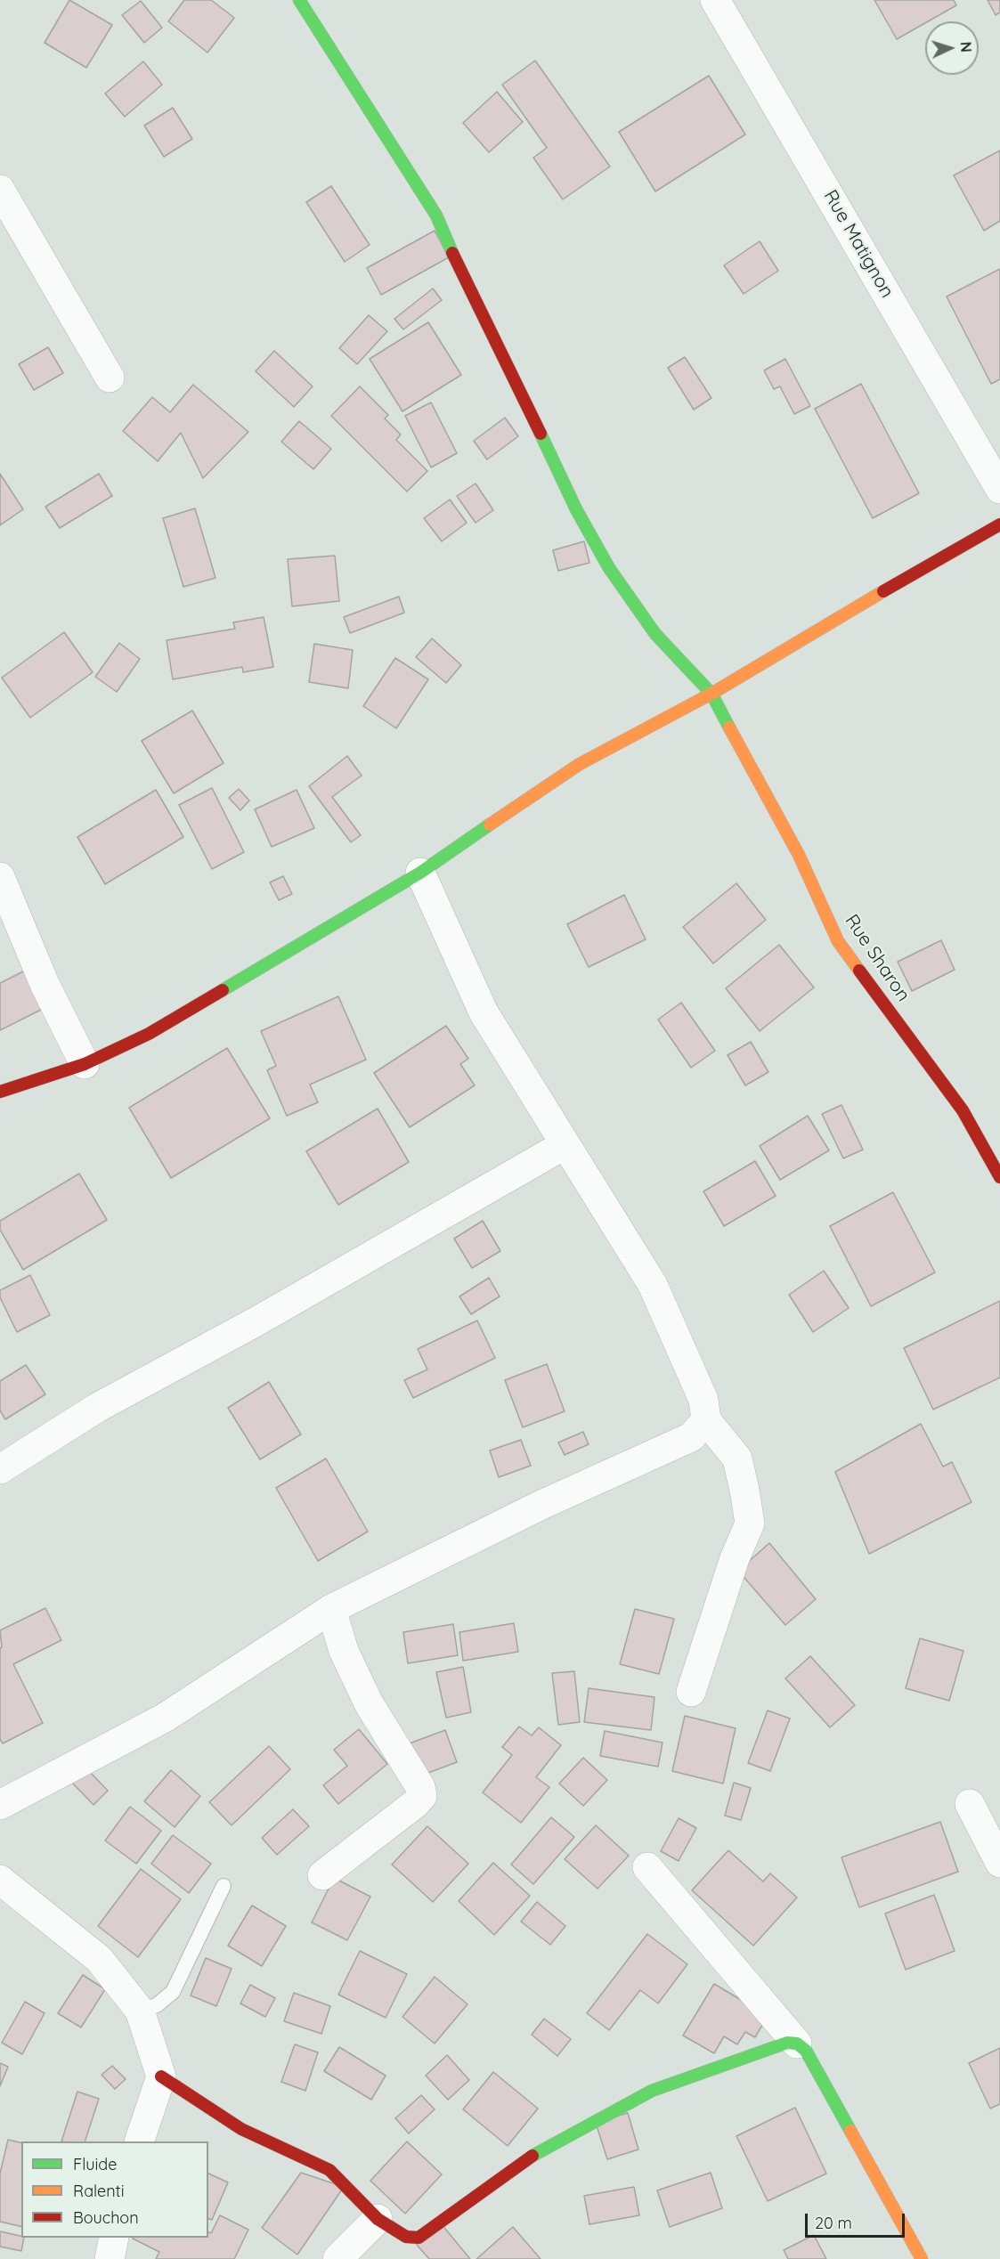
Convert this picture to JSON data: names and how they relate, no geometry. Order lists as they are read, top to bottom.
{
  "streets": {
    "street": ["Rue Matignon", "Rue Sharon"]
  },
  "legend": ["Fluide", "Ralenti", "Bouchon"],
  "scale_bar": "20 m",
  "north": "right"
}
